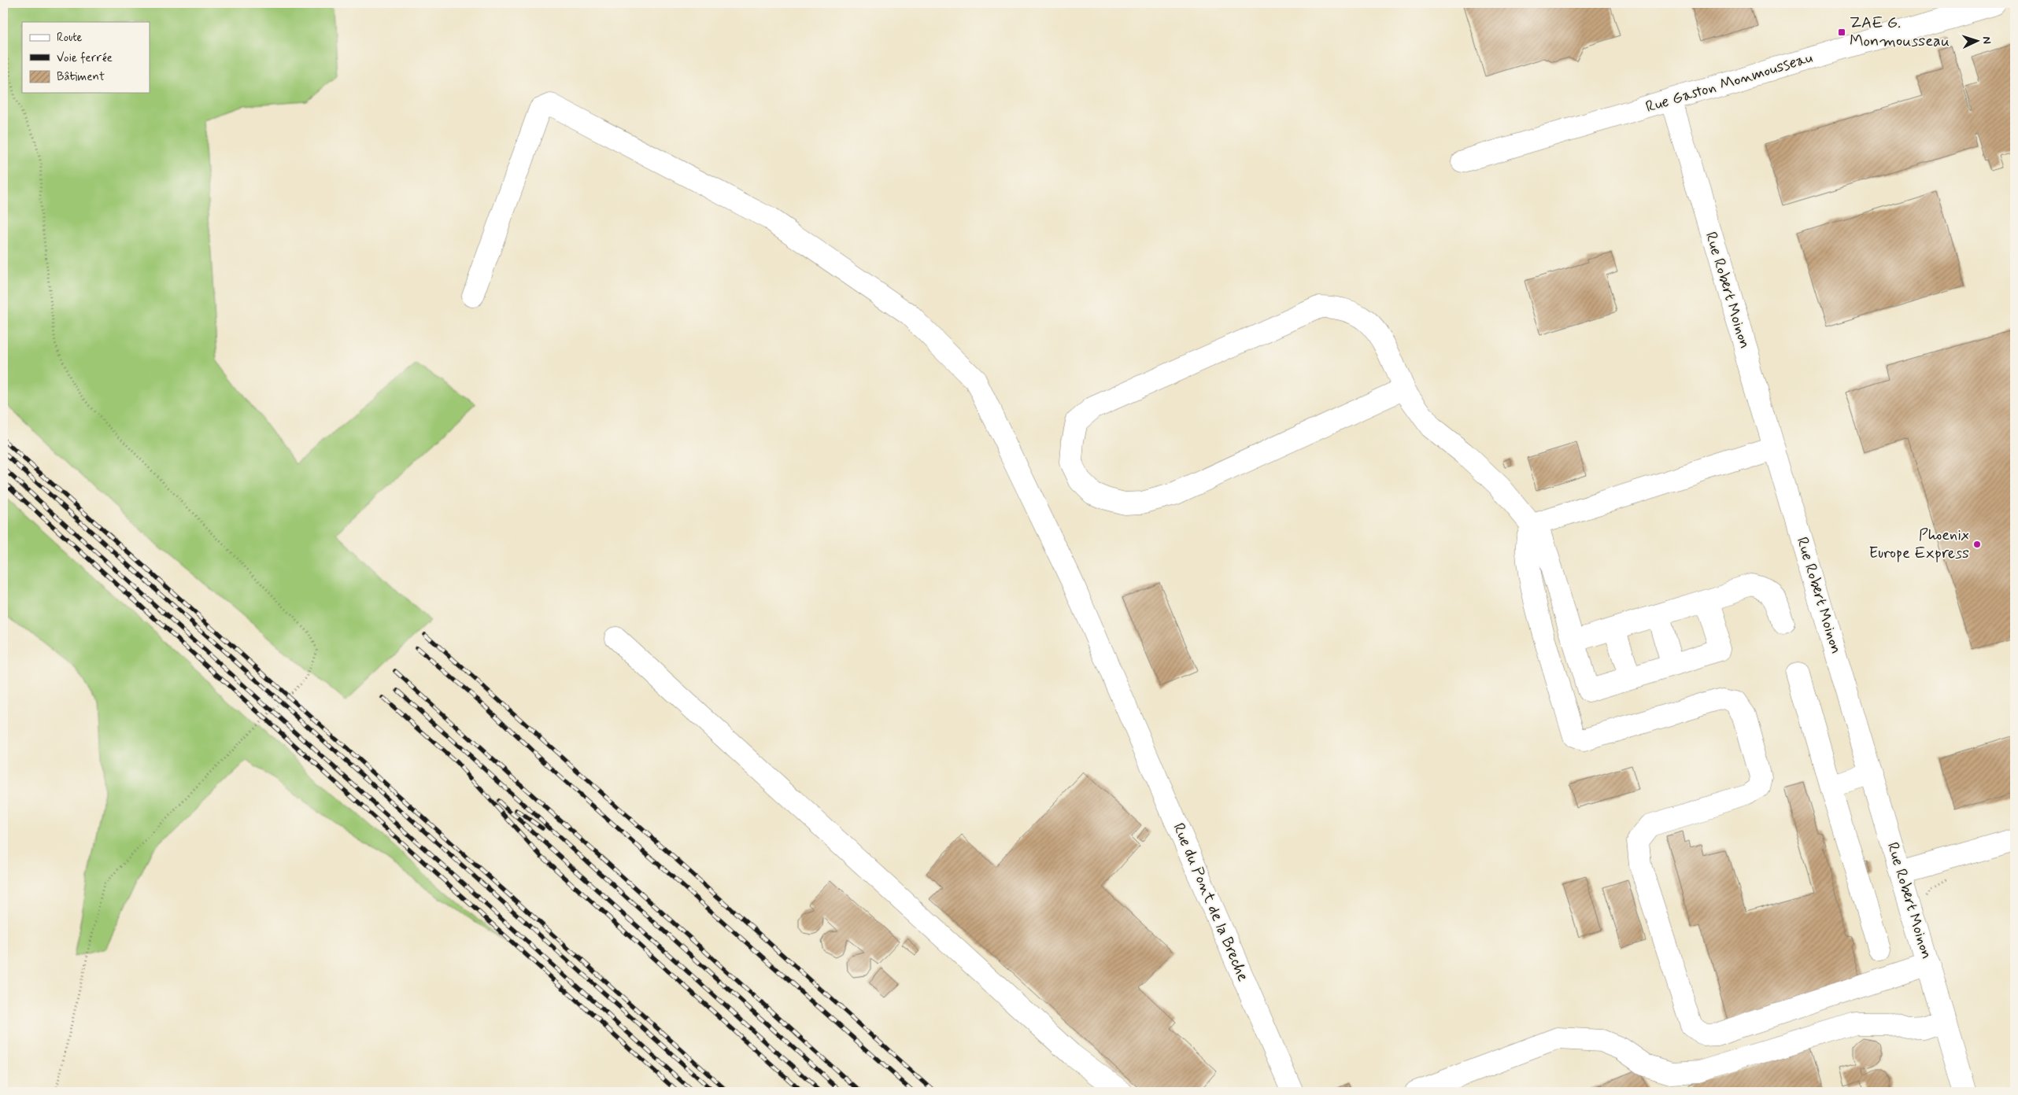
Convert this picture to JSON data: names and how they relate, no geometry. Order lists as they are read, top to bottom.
{
  "streets": {
    "street": ["Rue Gaston Monmousseau", "Rue Robert Moinon", "Rue du Pont de la Breche"]
  },
  "crossings": [
    ["Rue Gaston Monmousseau", "Rue Robert Moinon"]
  ],
  "places": {
    "transit": ["ZAE G. Monmousseau"],
    "other": ["Phoenix Europe Express"]
  },
  "legend": ["Route", "Voie ferrée", "Bâtiment"],
  "north": "right"
}
